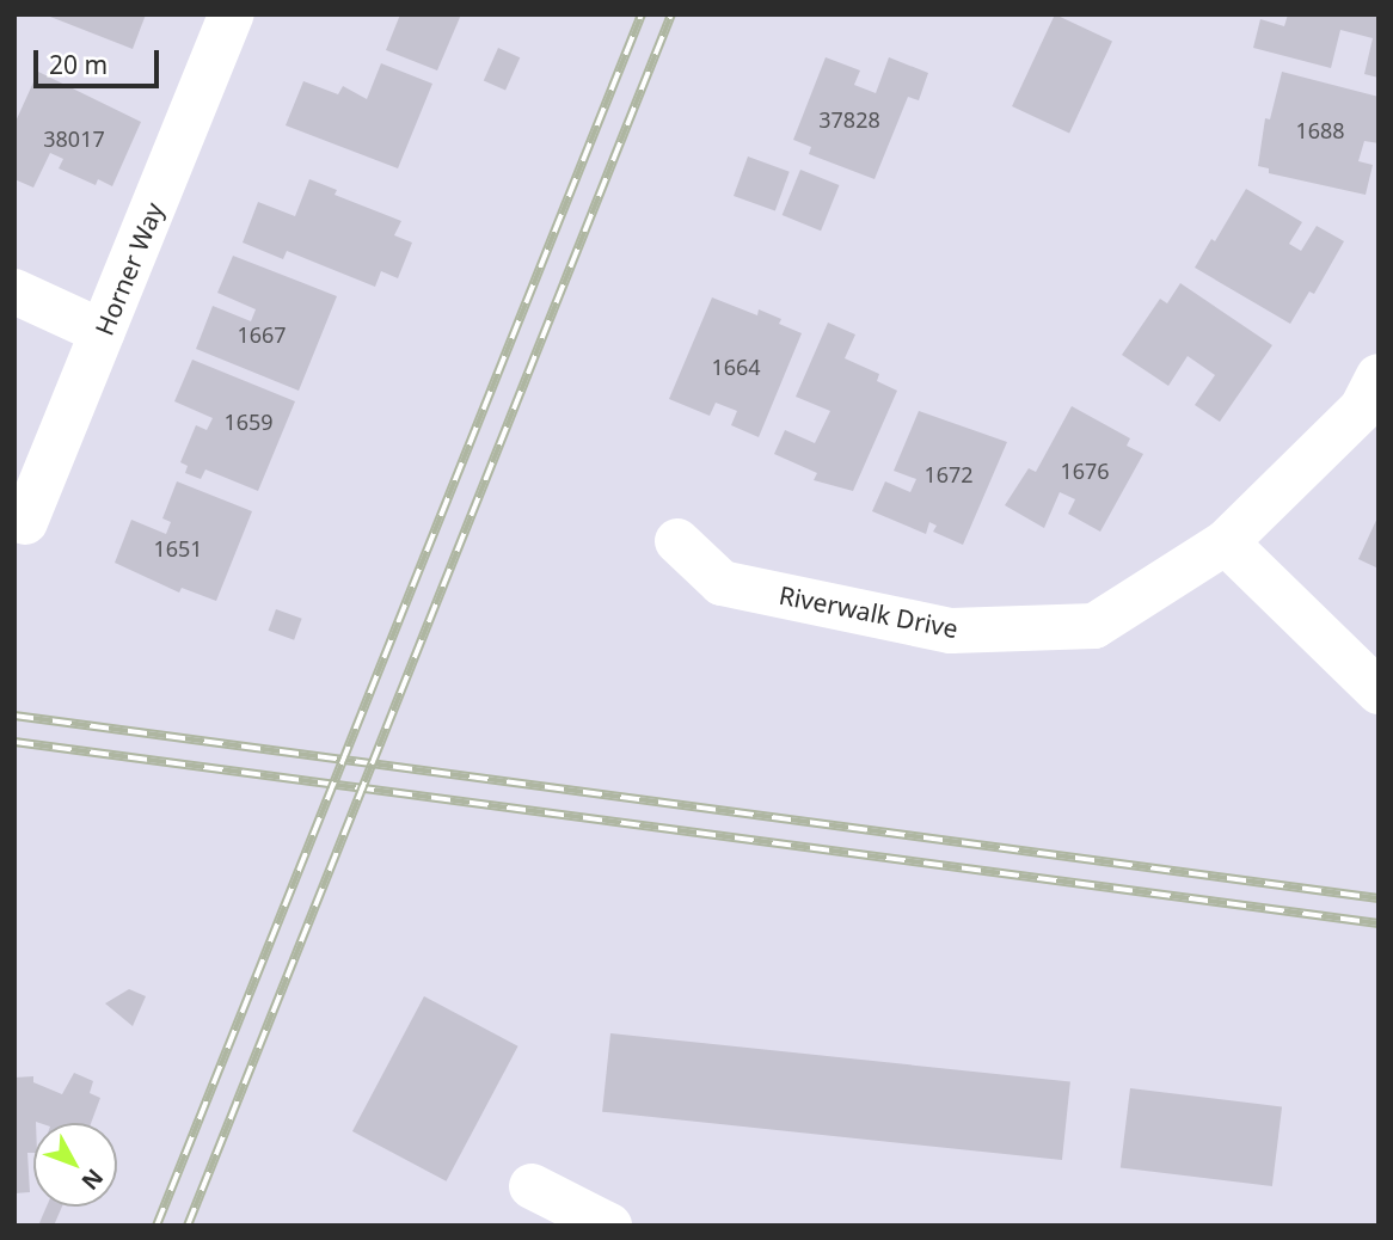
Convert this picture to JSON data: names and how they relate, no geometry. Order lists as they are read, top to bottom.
{
  "streets": {
    "street": ["Horner Way", "Riverwalk Drive"]
  },
  "house_numbers": [
    "37828",
    "1688",
    "38017",
    "1667",
    "1664",
    "1659",
    "1676",
    "1672",
    "1651"
  ],
  "scale_bar": "20 m",
  "north": "bottom right"
}
